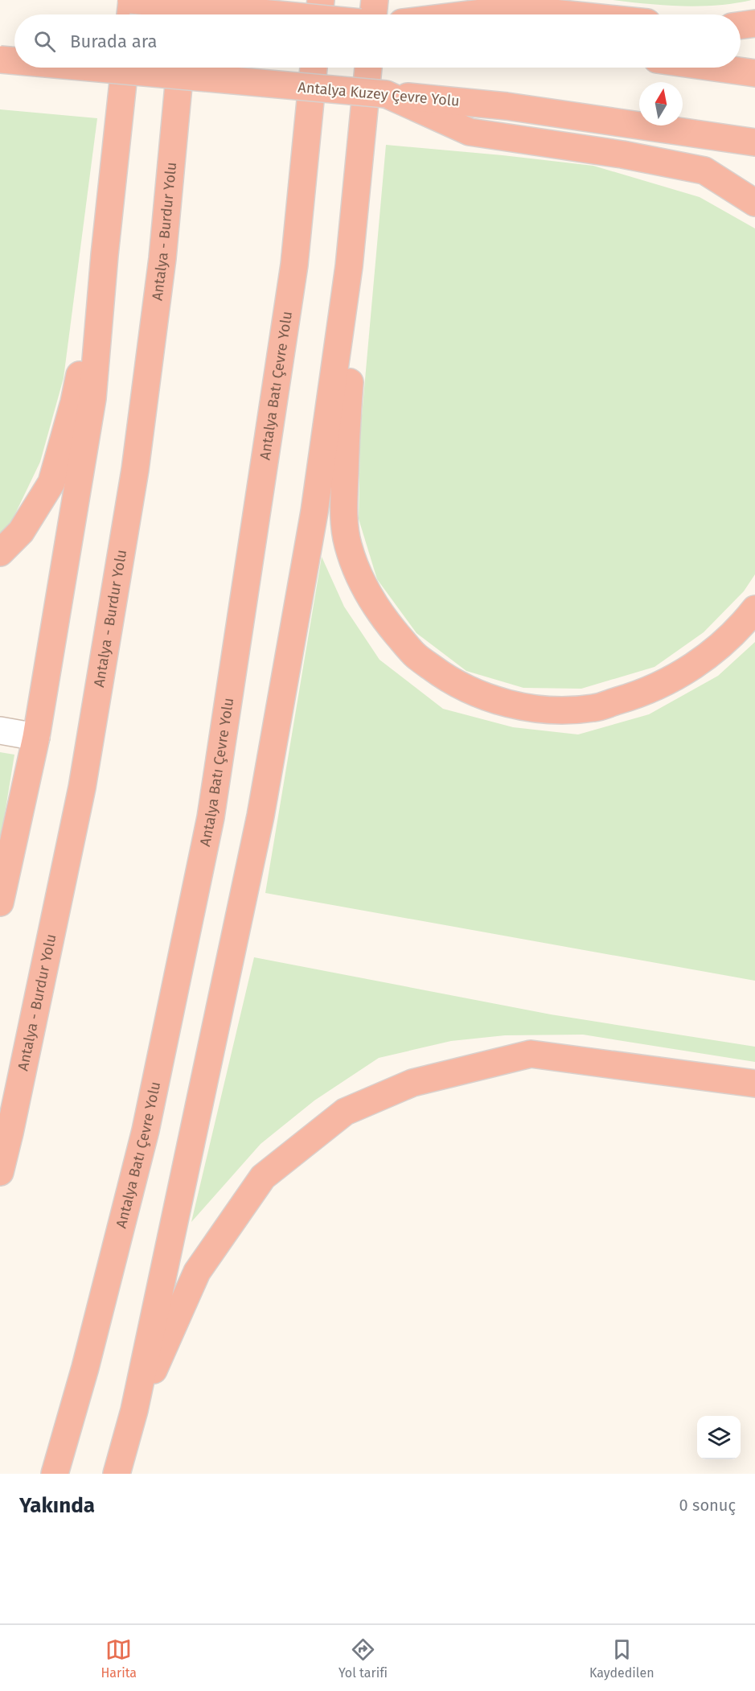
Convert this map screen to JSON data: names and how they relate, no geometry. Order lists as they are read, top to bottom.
{
  "streets": {
    "highway": ["Antalya Kuzey Çevre Yolu", "Antalya - Burdur Yolu", "Antalya Batı Çevre Yolu"]
  },
  "north": "top",
  "page": {
    "search": "Burada ara",
    "heading": ["Yakında", "0 sonuç"],
    "nav": ["Harita", "Yol tarifi", "Kaydedilen"]
  }
}
